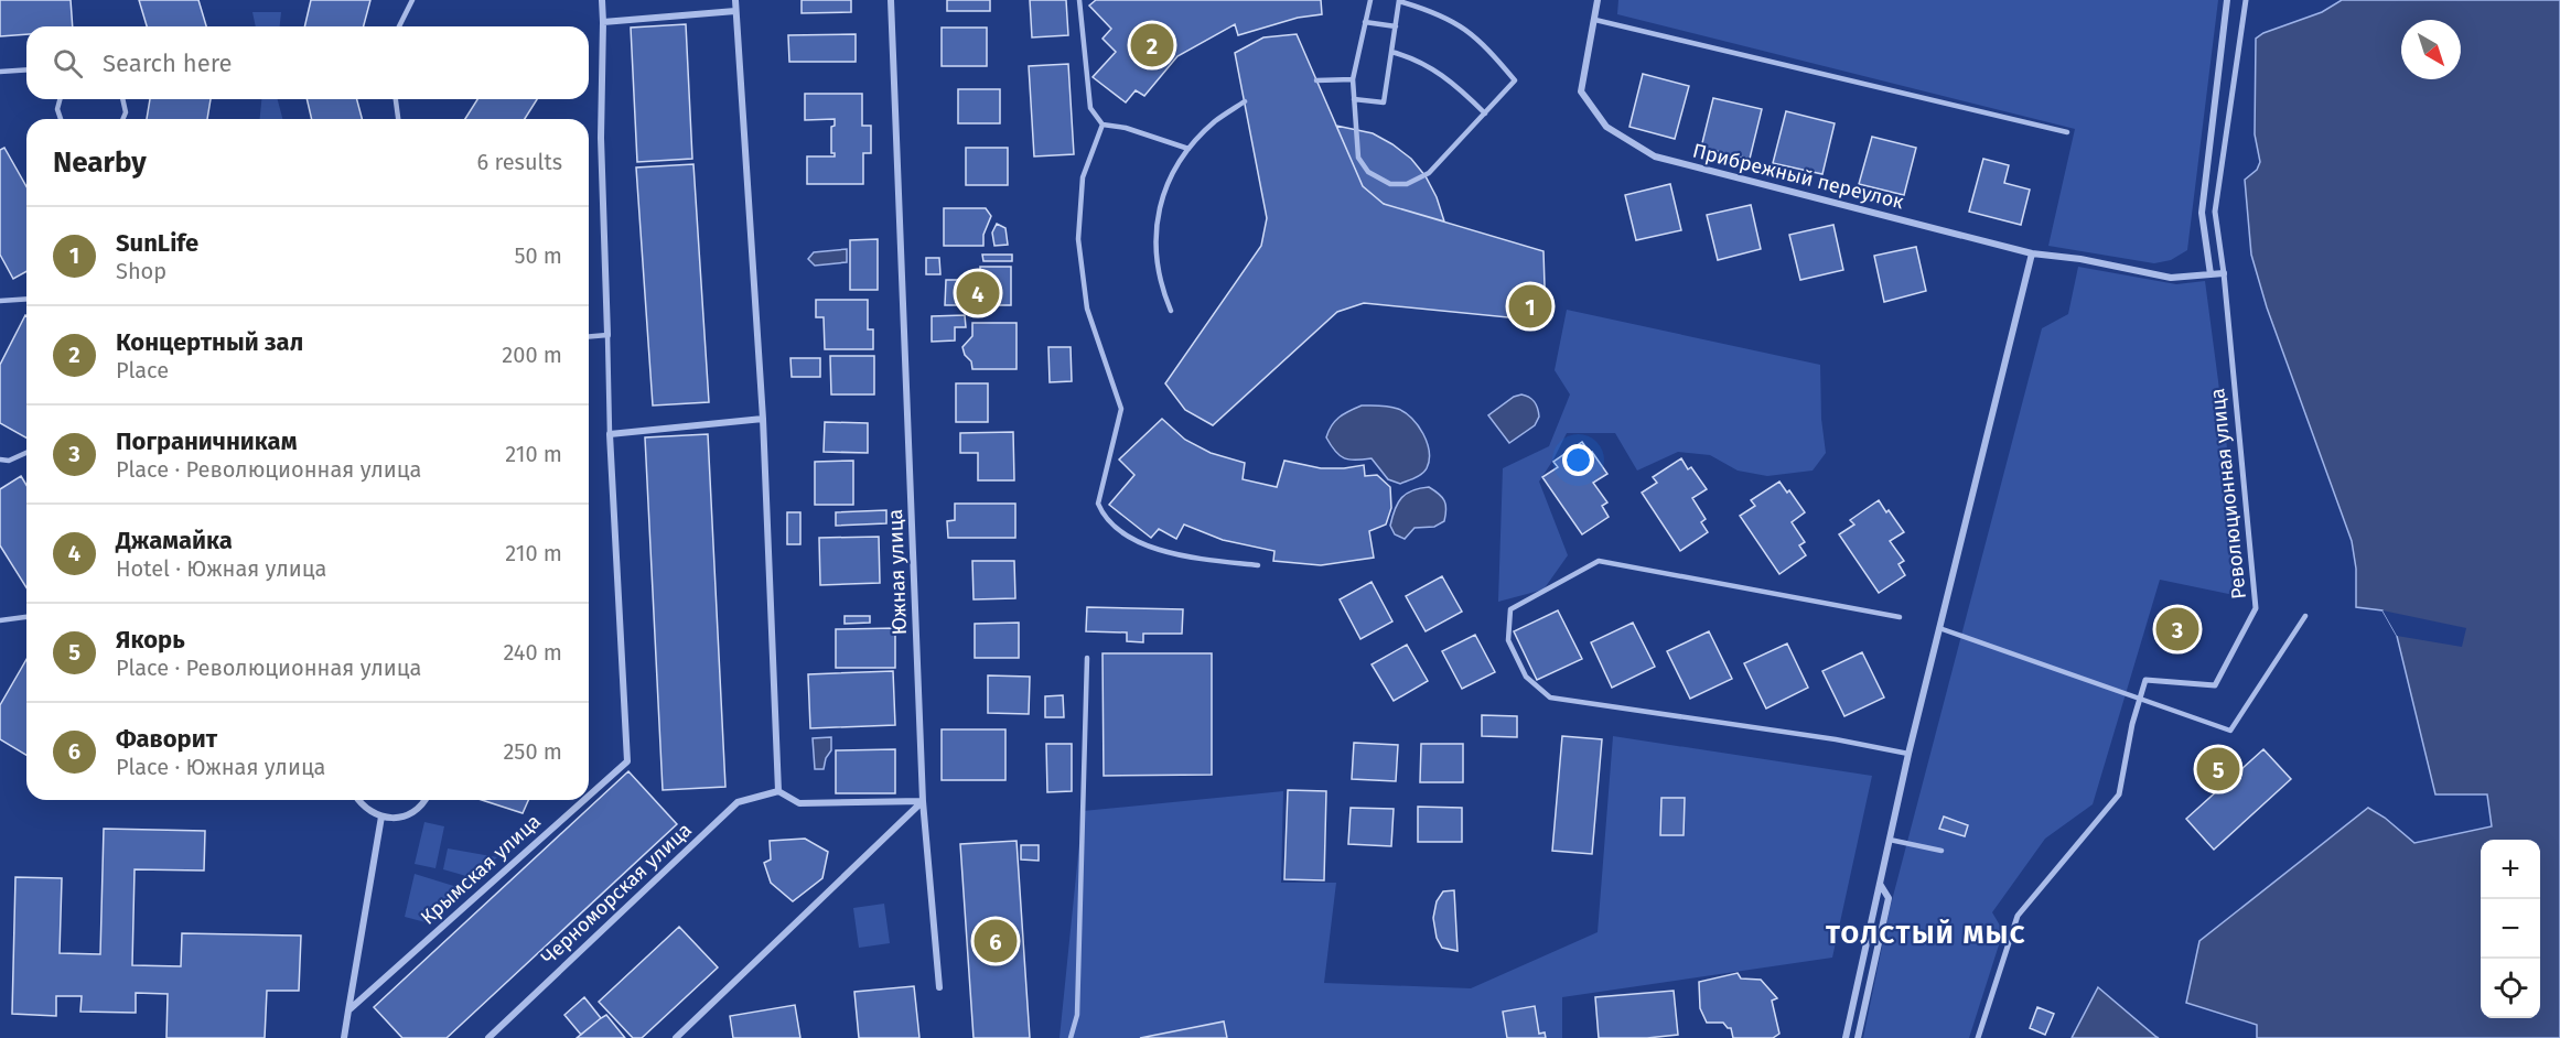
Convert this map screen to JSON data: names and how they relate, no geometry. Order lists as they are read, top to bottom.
{
  "streets": {
    "street": [
      "Прибрежный переулок",
      "Революционная улица",
      "Южная улица",
      "Крымская улица",
      "Черноморская улица"
    ]
  },
  "crossings": [
    ["Прибрежный переулок", "Революционная улица"]
  ],
  "districts": ["ТОЛСТЫЙ МЫС"],
  "north": "bottom right",
  "page": {
    "pins": [
      "2",
      "4",
      "1",
      "3",
      "5",
      "6"
    ],
    "search": "Search here",
    "heading": ["Nearby", "6 results"],
    "list": [
      {
        "mark": "1",
        "name": "SunLife",
        "note": "Shop",
        "value": "50 m"
      },
      {
        "mark": "2",
        "name": "Концертный зал",
        "note": "Place",
        "value": "200 m"
      },
      {
        "mark": "3",
        "name": "Пограничникам",
        "note": "Place · Революционная улица",
        "value": "210 m"
      },
      {
        "mark": "4",
        "name": "Джамайка",
        "note": "Hotel · Южная улица",
        "value": "210 m"
      },
      {
        "mark": "5",
        "name": "Якорь",
        "note": "Place · Революционная улица",
        "value": "240 m"
      },
      {
        "mark": "6",
        "name": "Фаворит",
        "note": "Place · Южная улица",
        "value": "250 m"
      }
    ],
    "map_buttons": ["+", "−"]
  }
}
